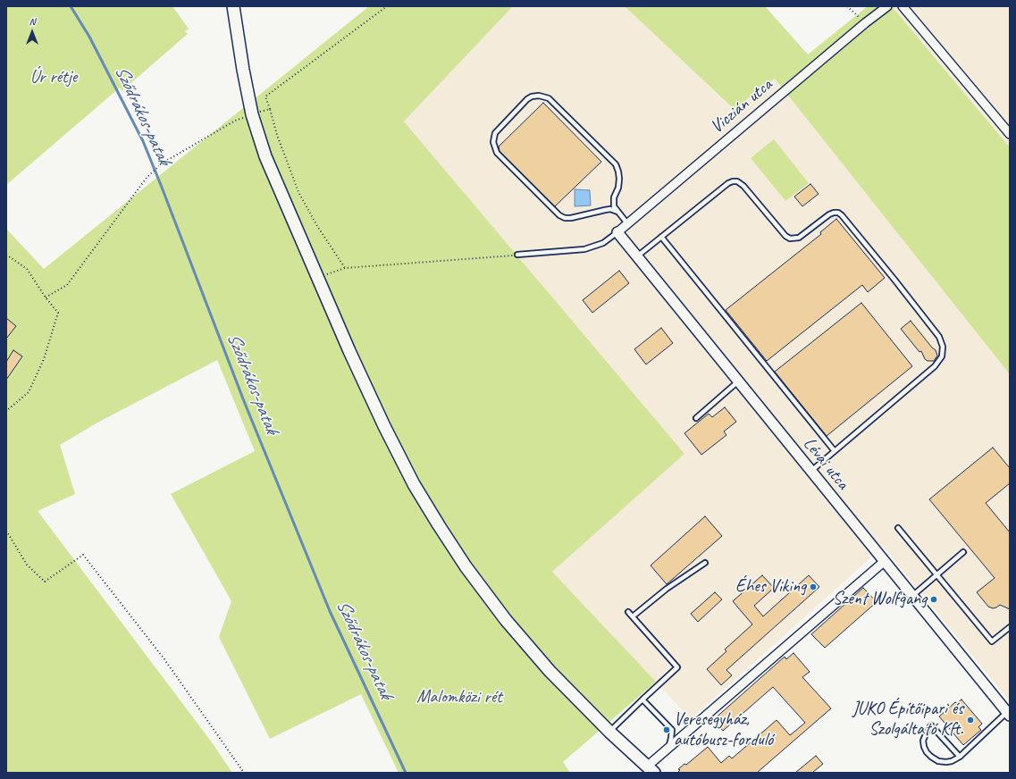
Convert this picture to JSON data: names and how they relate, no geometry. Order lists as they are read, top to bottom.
{
  "streets": {
    "street": ["Viczián utca", "Lévai utca"]
  },
  "crossings": [
    ["Viczián utca", "Lévai utca"]
  ],
  "water": ["Sződrákos-patak"],
  "parks": ["Úr rétje", "Malomközi rét"],
  "places": [
    "Éhes Viking",
    "Szent Wolfgang",
    "JUKO Építőipari és Szolgáltató Kft.",
    "Veresegyház, autóbusz-forduló"
  ],
  "north": "top"
}
